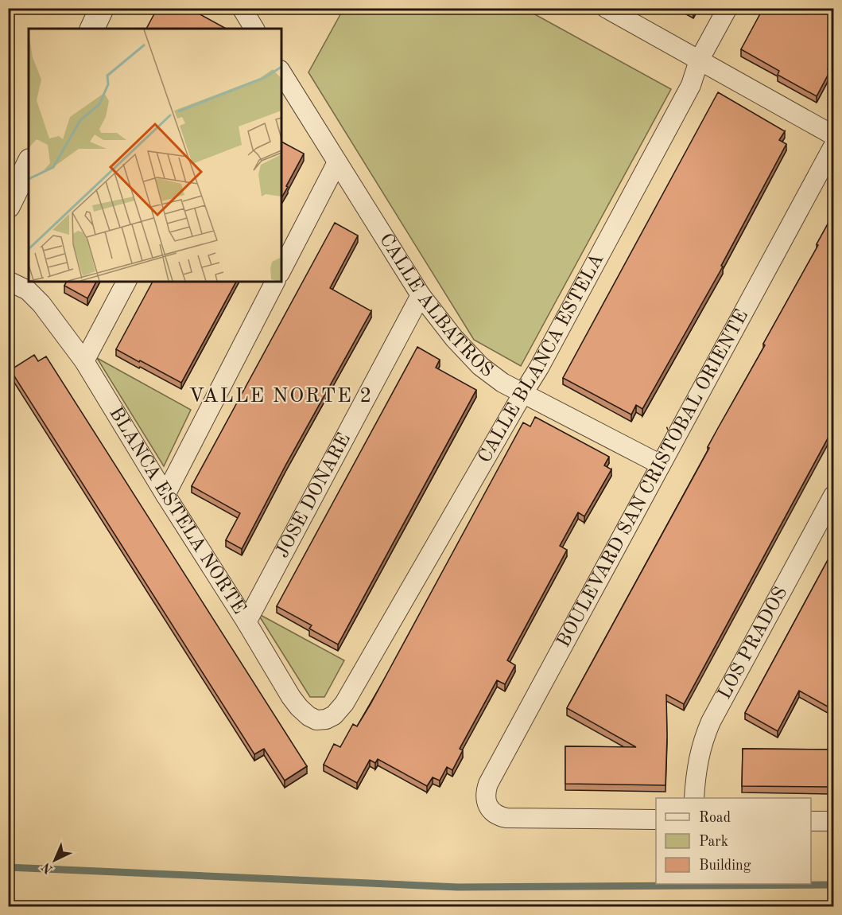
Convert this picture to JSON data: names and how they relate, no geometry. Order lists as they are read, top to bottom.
{
  "streets": {
    "street": [
      "CALLE ALBATROS",
      "CALLE BLANCA ESTELA",
      "BOULEVARD SAN CRISTÓBAL ORIENTE",
      "JOSE DONARE",
      "BLANCA ESTELA NORTE",
      "LOS PRADOS"
    ]
  },
  "crossings": [
    ["CALLE ALBATROS", "CALLE BLANCA ESTELA"],
    ["CALLE ALBATROS", "BOULEVARD SAN CRISTÓBAL ORIENTE"],
    ["CALLE ALBATROS", "JOSE DONARE"],
    ["CALLE BLANCA ESTELA", "BLANCA ESTELA NORTE"],
    ["JOSE DONARE", "BLANCA ESTELA NORTE"]
  ],
  "districts": ["VALLE NORTE 2"],
  "legend": ["Road", "Park", "Building"],
  "north": "bottom left"
}
